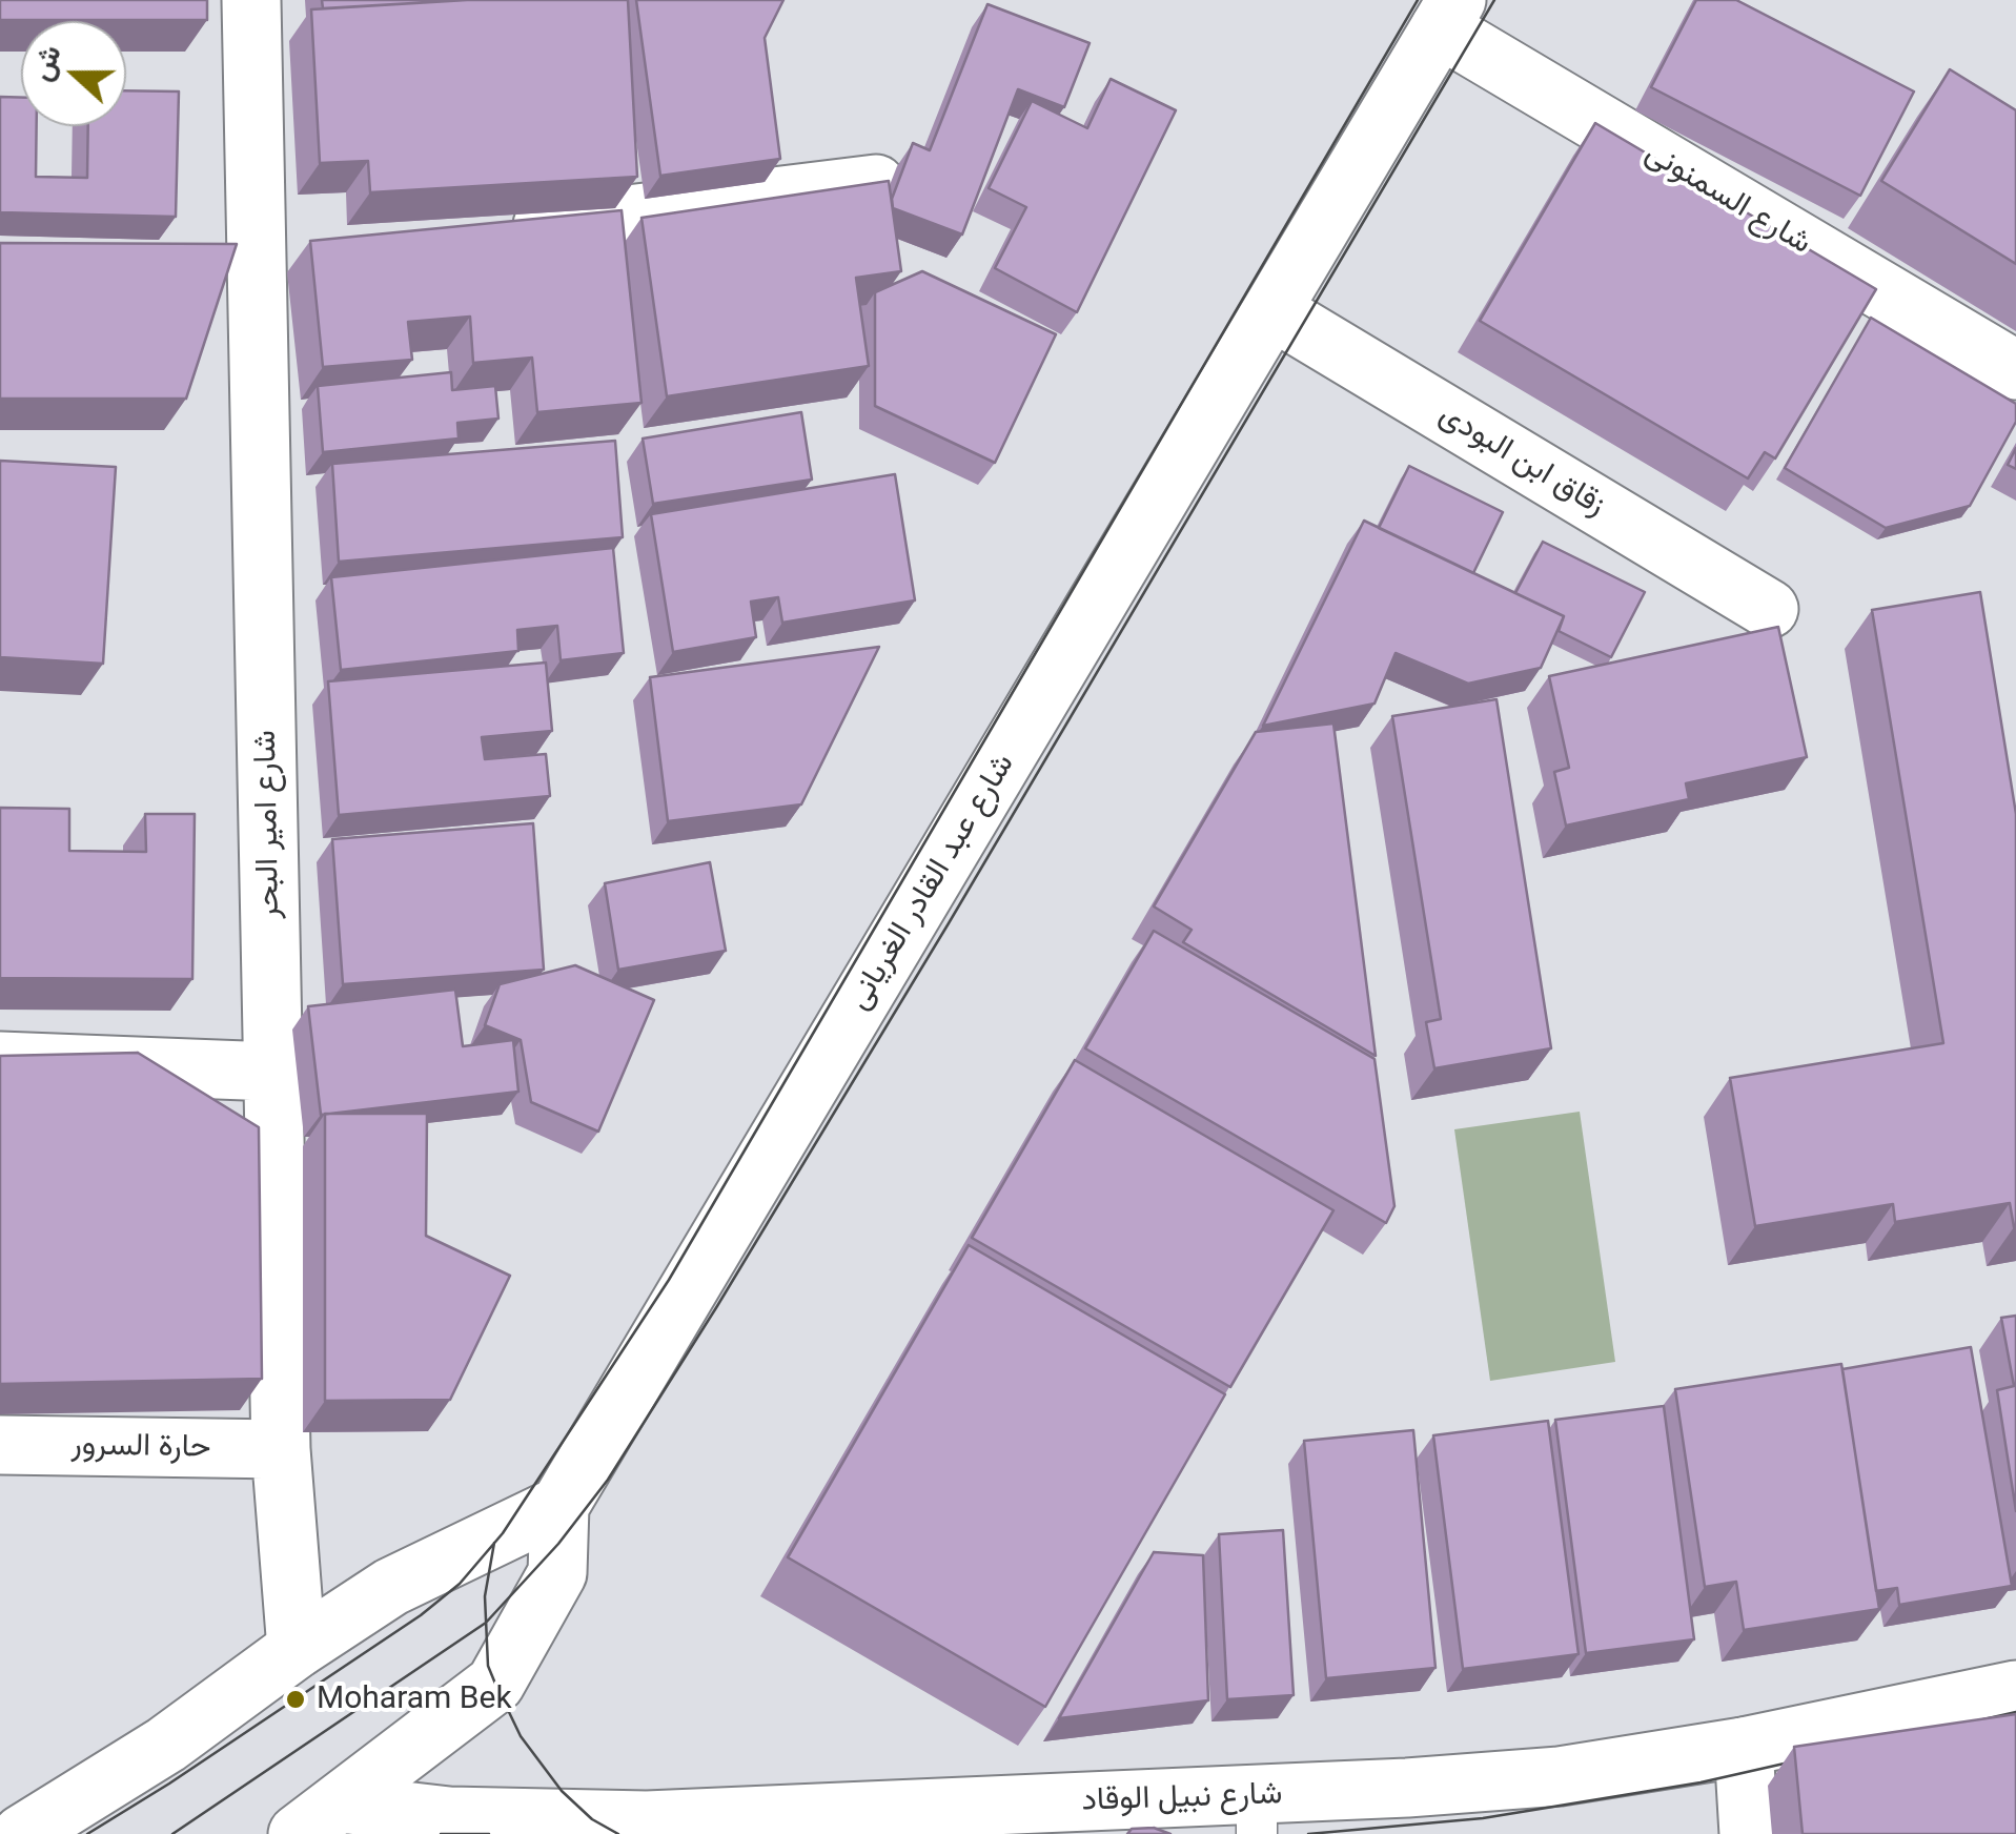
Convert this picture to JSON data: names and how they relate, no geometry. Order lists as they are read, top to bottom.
{
  "streets": {
    "street": [
      "شارع السمنونى",
      "زقاق ابن البودى",
      "شارع امير البحر",
      "شارع عبد القادر الغريانى",
      "حارة السرور",
      "شارع نبيل الوقاد"
    ]
  },
  "crossings": [
    ["شارع السمنونى", "شارع عبد القادر الغريانى"],
    ["زقاق ابن البودى", "شارع عبد القادر الغريانى"],
    ["شارع امير البحر", "حارة السرور"]
  ],
  "places": ["Moharam Bek"],
  "north": "left"
}
